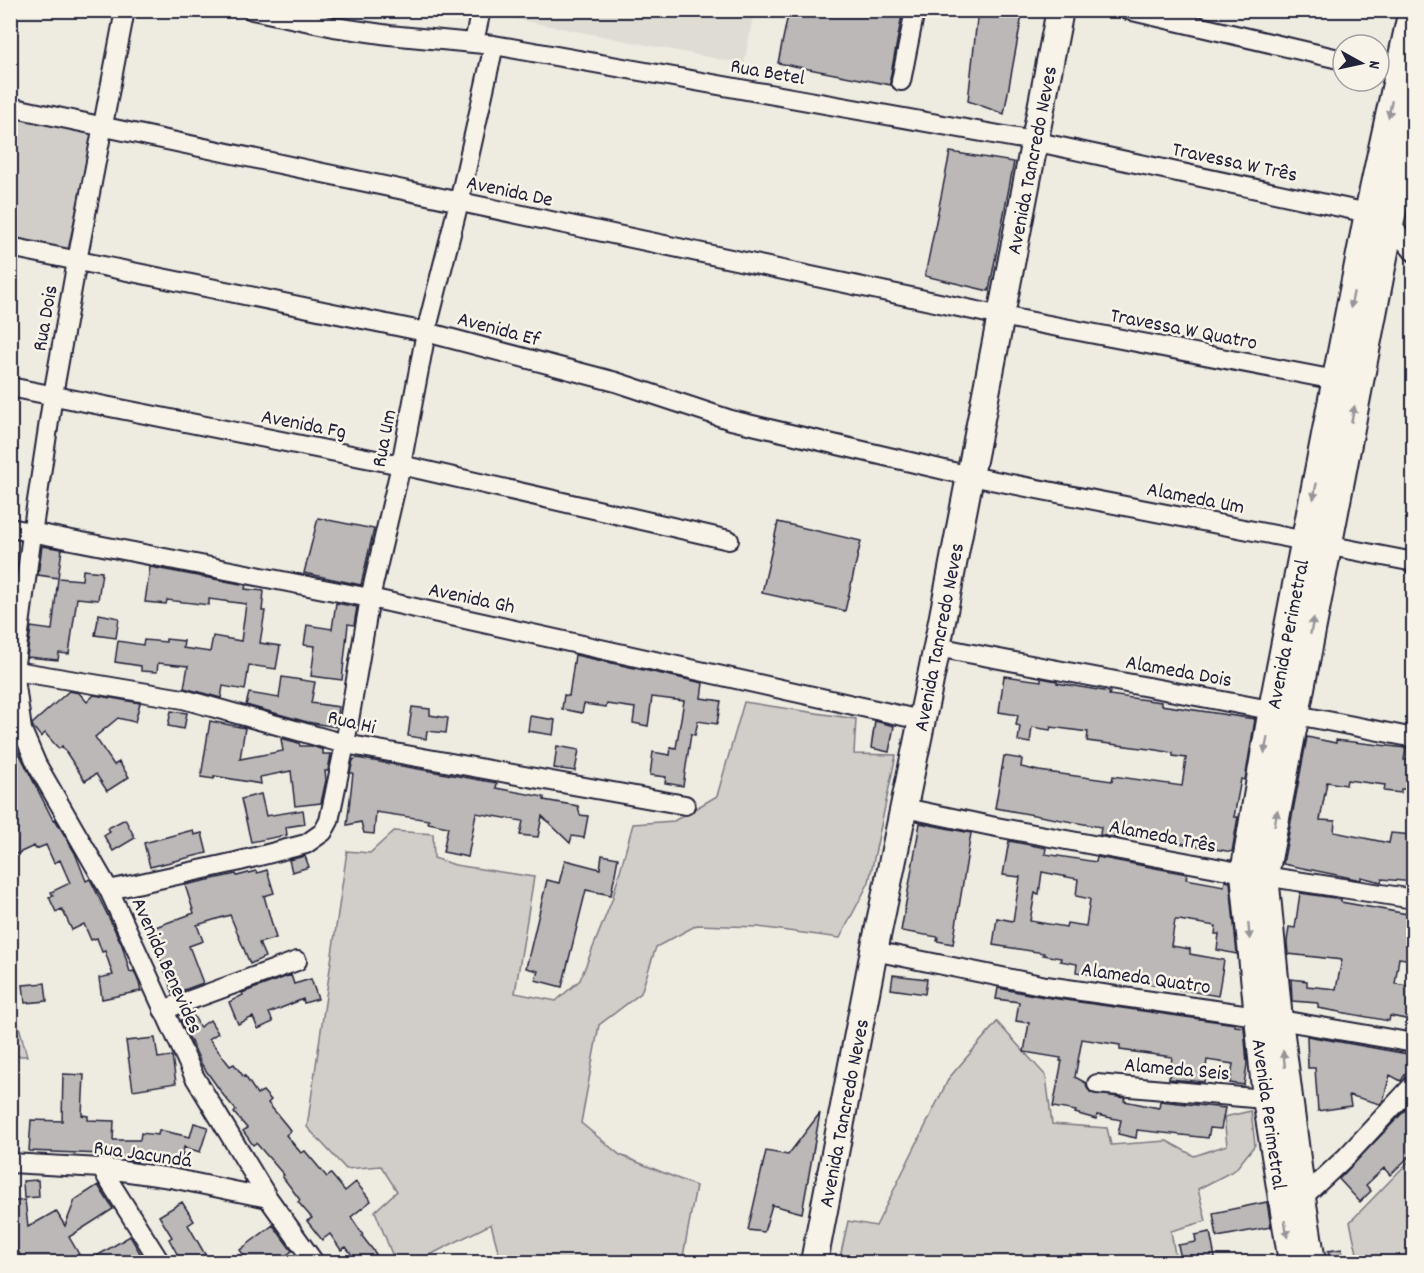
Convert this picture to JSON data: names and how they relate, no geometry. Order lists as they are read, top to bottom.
{
  "streets": {
    "street": [
      "Rua Betel",
      "Avenida Tancredo Neves",
      "Travessa W Três",
      "Avenida De",
      "Rua Dois",
      "Avenida Ef",
      "Travessa W Quatro",
      "Avenida Fg",
      "Rua Um",
      "Alameda Um",
      "Avenida Gh",
      "Avenida Perimetral",
      "Alameda Dois",
      "Rua Hi",
      "Alameda Três",
      "Avenida Benevides",
      "Alameda Quatro",
      "Alameda Seis",
      "Rua Jacundá"
    ]
  },
  "crossings": [
    ["Rua Betel", "Avenida Tancredo Neves"],
    ["Rua Betel", "Travessa W Três"],
    ["Rua Betel", "Rua Um"],
    ["Avenida Tancredo Neves", "Travessa W Três"],
    ["Avenida Tancredo Neves", "Avenida De"],
    ["Avenida Tancredo Neves", "Avenida Ef"],
    ["Avenida Tancredo Neves", "Travessa W Quatro"],
    ["Avenida Tancredo Neves", "Alameda Um"],
    ["Avenida Tancredo Neves", "Avenida Gh"],
    ["Avenida Tancredo Neves", "Alameda Dois"],
    ["Avenida Tancredo Neves", "Alameda Três"],
    ["Avenida Tancredo Neves", "Alameda Quatro"],
    ["Travessa W Três", "Avenida Perimetral"],
    ["Avenida De", "Rua Dois"],
    ["Avenida De", "Travessa W Quatro"],
    ["Avenida De", "Rua Um"],
    ["Rua Dois", "Avenida Ef"],
    ["Rua Dois", "Avenida Fg"],
    ["Rua Dois", "Avenida Gh"],
    ["Rua Dois", "Rua Hi"],
    ["Rua Dois", "Avenida Benevides"],
    ["Avenida Ef", "Rua Um"],
    ["Avenida Ef", "Alameda Um"],
    ["Travessa W Quatro", "Avenida Perimetral"],
    ["Avenida Fg", "Rua Um"],
    ["Rua Um", "Avenida Gh"],
    ["Rua Um", "Rua Hi"],
    ["Rua Um", "Avenida Benevides"],
    ["Alameda Um", "Avenida Perimetral"],
    ["Avenida Perimetral", "Alameda Dois"],
    ["Avenida Perimetral", "Alameda Três"],
    ["Avenida Perimetral", "Alameda Quatro"],
    ["Avenida Perimetral", "Alameda Seis"],
    ["Rua Hi", "Avenida Benevides"],
    ["Avenida Benevides", "Rua Jacundá"]
  ],
  "north": "right"
}
